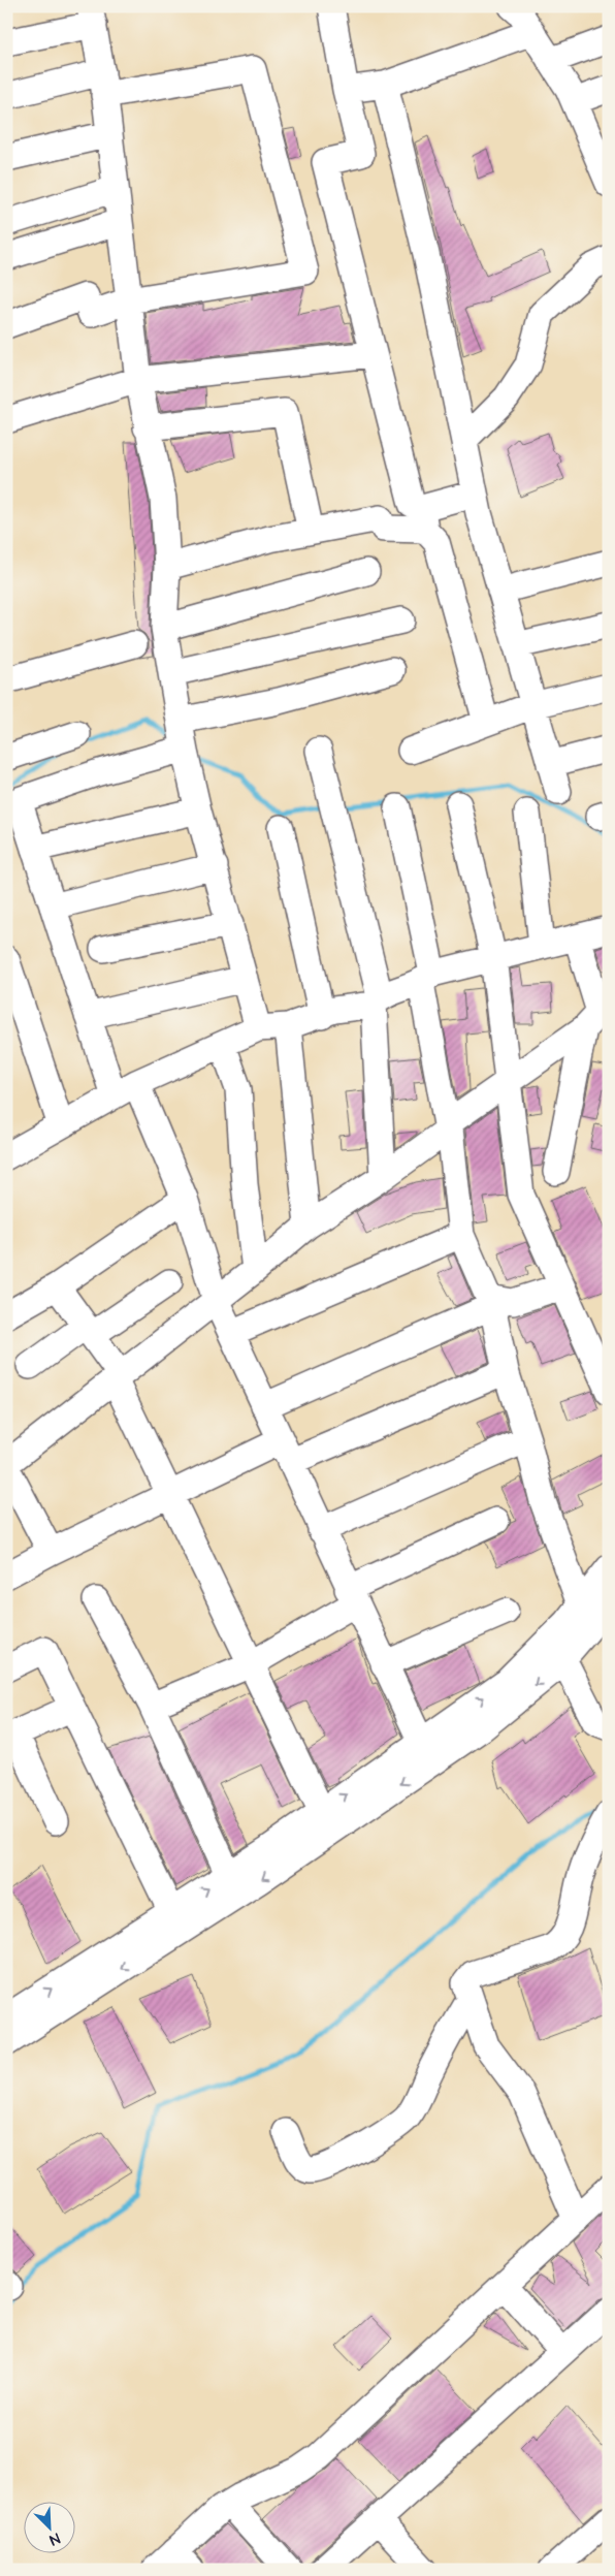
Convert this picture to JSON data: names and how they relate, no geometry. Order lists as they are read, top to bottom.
{
  "north": "bottom right"
}
